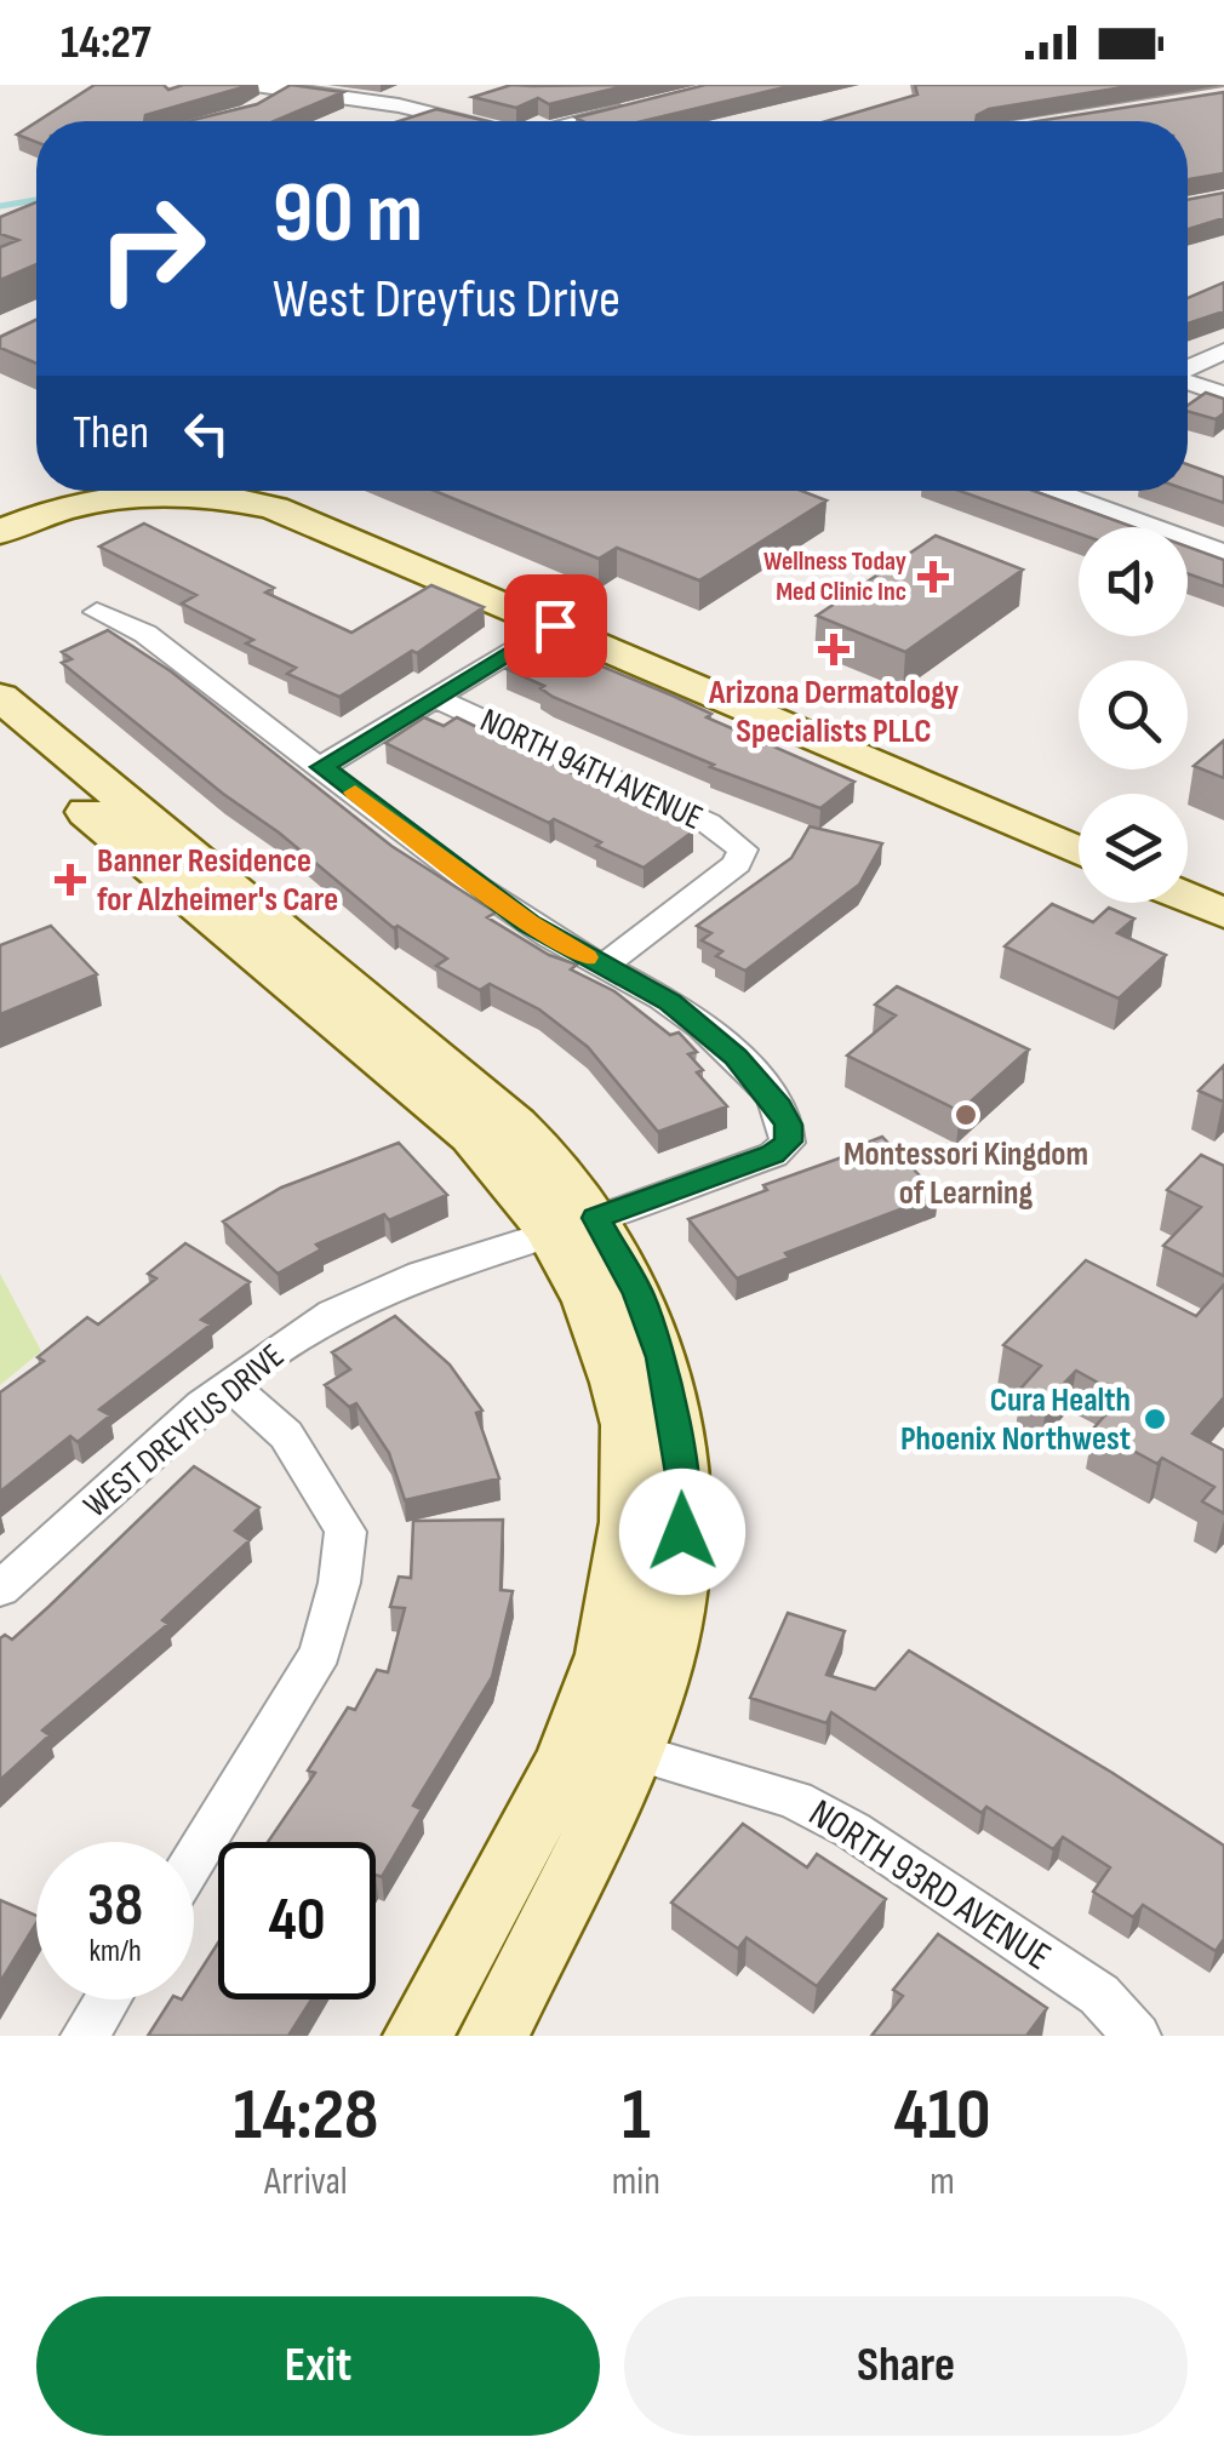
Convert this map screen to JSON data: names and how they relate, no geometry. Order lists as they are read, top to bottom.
{
  "streets": {
    "street": ["NORTH 94TH AVENUE", "WEST DREYFUS DRIVE", "NORTH 93RD AVENUE"]
  },
  "crossings": [
    ["NORTH 94TH AVENUE", "WEST DREYFUS DRIVE"]
  ],
  "places": {
    "health": ["Wellness Today Med Clinic Inc", "Arizona Dermatology Specialists PLLC", "Banner Residence for Alzheimer's Care"],
    "other": ["Montessori Kingdom of Learning", "Cura Health Phoenix Northwest"]
  },
  "page": {
    "status": "14:27",
    "turn": ["90 m", "West Dreyfus Drive"],
    "then": "Then",
    "speed": "38 km/h",
    "limit": "40",
    "eta": [
      "14:28",
      "Arrival",
      "1",
      "min",
      "410",
      "m"
    ],
    "buttons": ["Exit", "Share"]
  }
}
